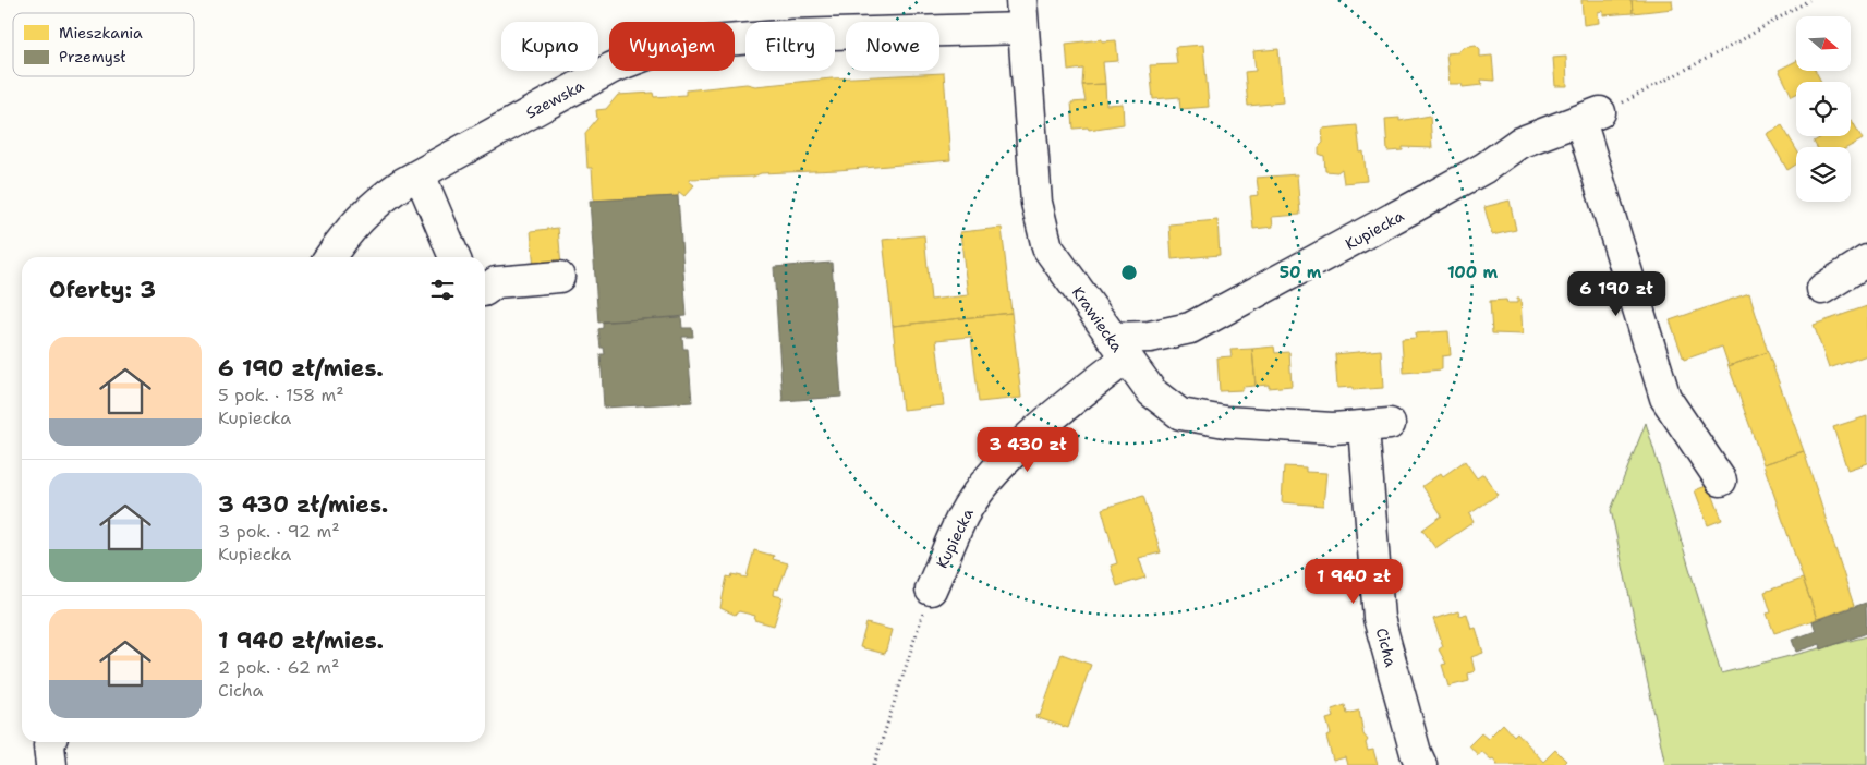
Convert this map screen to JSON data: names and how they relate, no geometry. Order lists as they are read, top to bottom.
{
  "streets": {
    "street": [
      "Szewska",
      "Kupiecka",
      "Krawiecka",
      "Cicha"
    ]
  },
  "crossings": [
    ["Szewska", "Krawiecka"],
    ["Kupiecka", "Krawiecka"],
    ["Krawiecka", "Cicha"]
  ],
  "legend": ["Mieszkania", "Przemysł"],
  "north": "right",
  "page": {
    "chip": [
      "Kupno",
      "Wynajem",
      "Filtry",
      "Nowe"
    ],
    "heading": "Oferty: 3",
    "price": ["6 190 zł", "3 430 zł", "1 940 zł"],
    "list": [
      {
        "name": "6 190 zł/mies.",
        "note": "5 pok. · 158 m² · Kupiecka"
      },
      {
        "name": "3 430 zł/mies.",
        "note": "3 pok. · 92 m² · Kupiecka"
      },
      {
        "name": "1 940 zł/mies.",
        "note": "2 pok. · 62 m² · Cicha"
      }
    ]
  },
  "rings": ["50 m", "100 m"]
}
